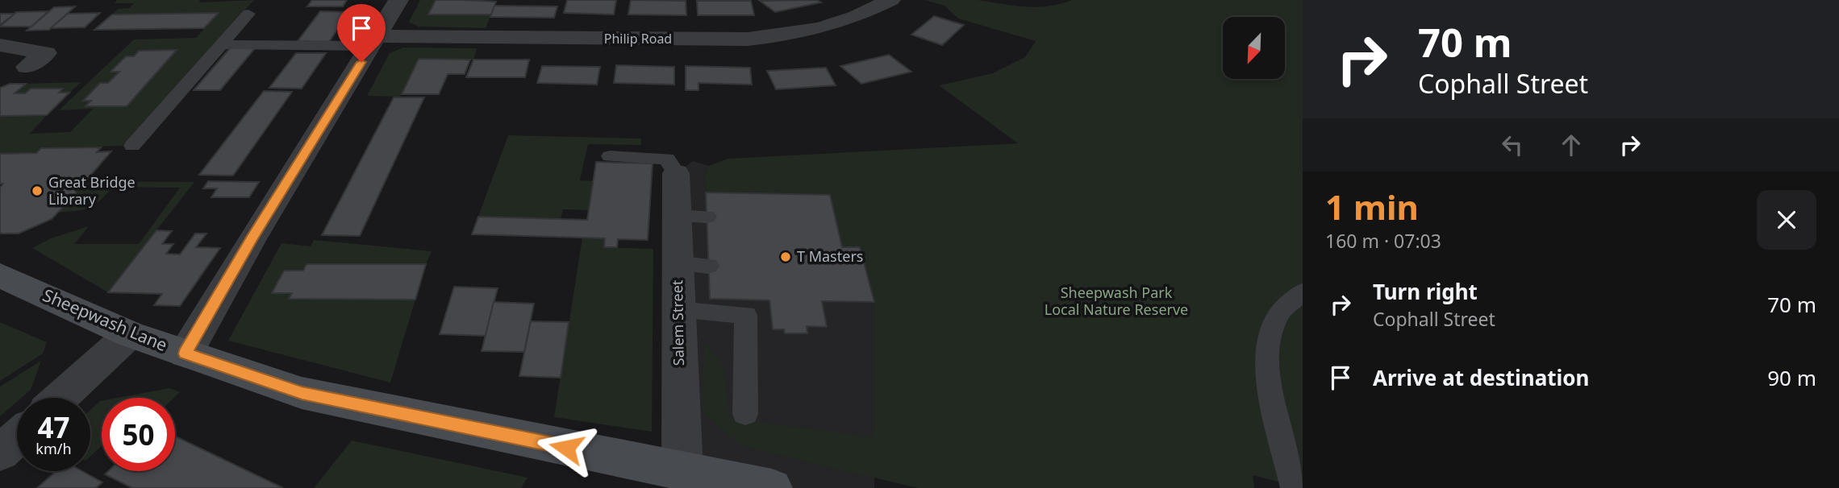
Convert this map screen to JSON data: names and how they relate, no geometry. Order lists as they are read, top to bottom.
{
  "streets": {
    "main road": ["Sheepwash Lane"],
    "street": ["Philip Road", "Salem Street"]
  },
  "crossings": [
    ["Sheepwash Lane", "Salem Street"]
  ],
  "parks": ["Sheepwash Park Local Nature Reserve"],
  "places": ["Great Bridge Library", "T Masters"],
  "north": "bottom left",
  "page": {
    "turn": ["70 m", "Cophall Street"],
    "heading": ["1 min", "160 m · 07:03"],
    "list": [
      {
        "name": "Turn right",
        "note": "Cophall Street",
        "value": "70 m"
      },
      {
        "name": "Arrive at destination",
        "value": "90 m"
      }
    ],
    "speed": "47 km/h",
    "limit": "50"
  }
}
